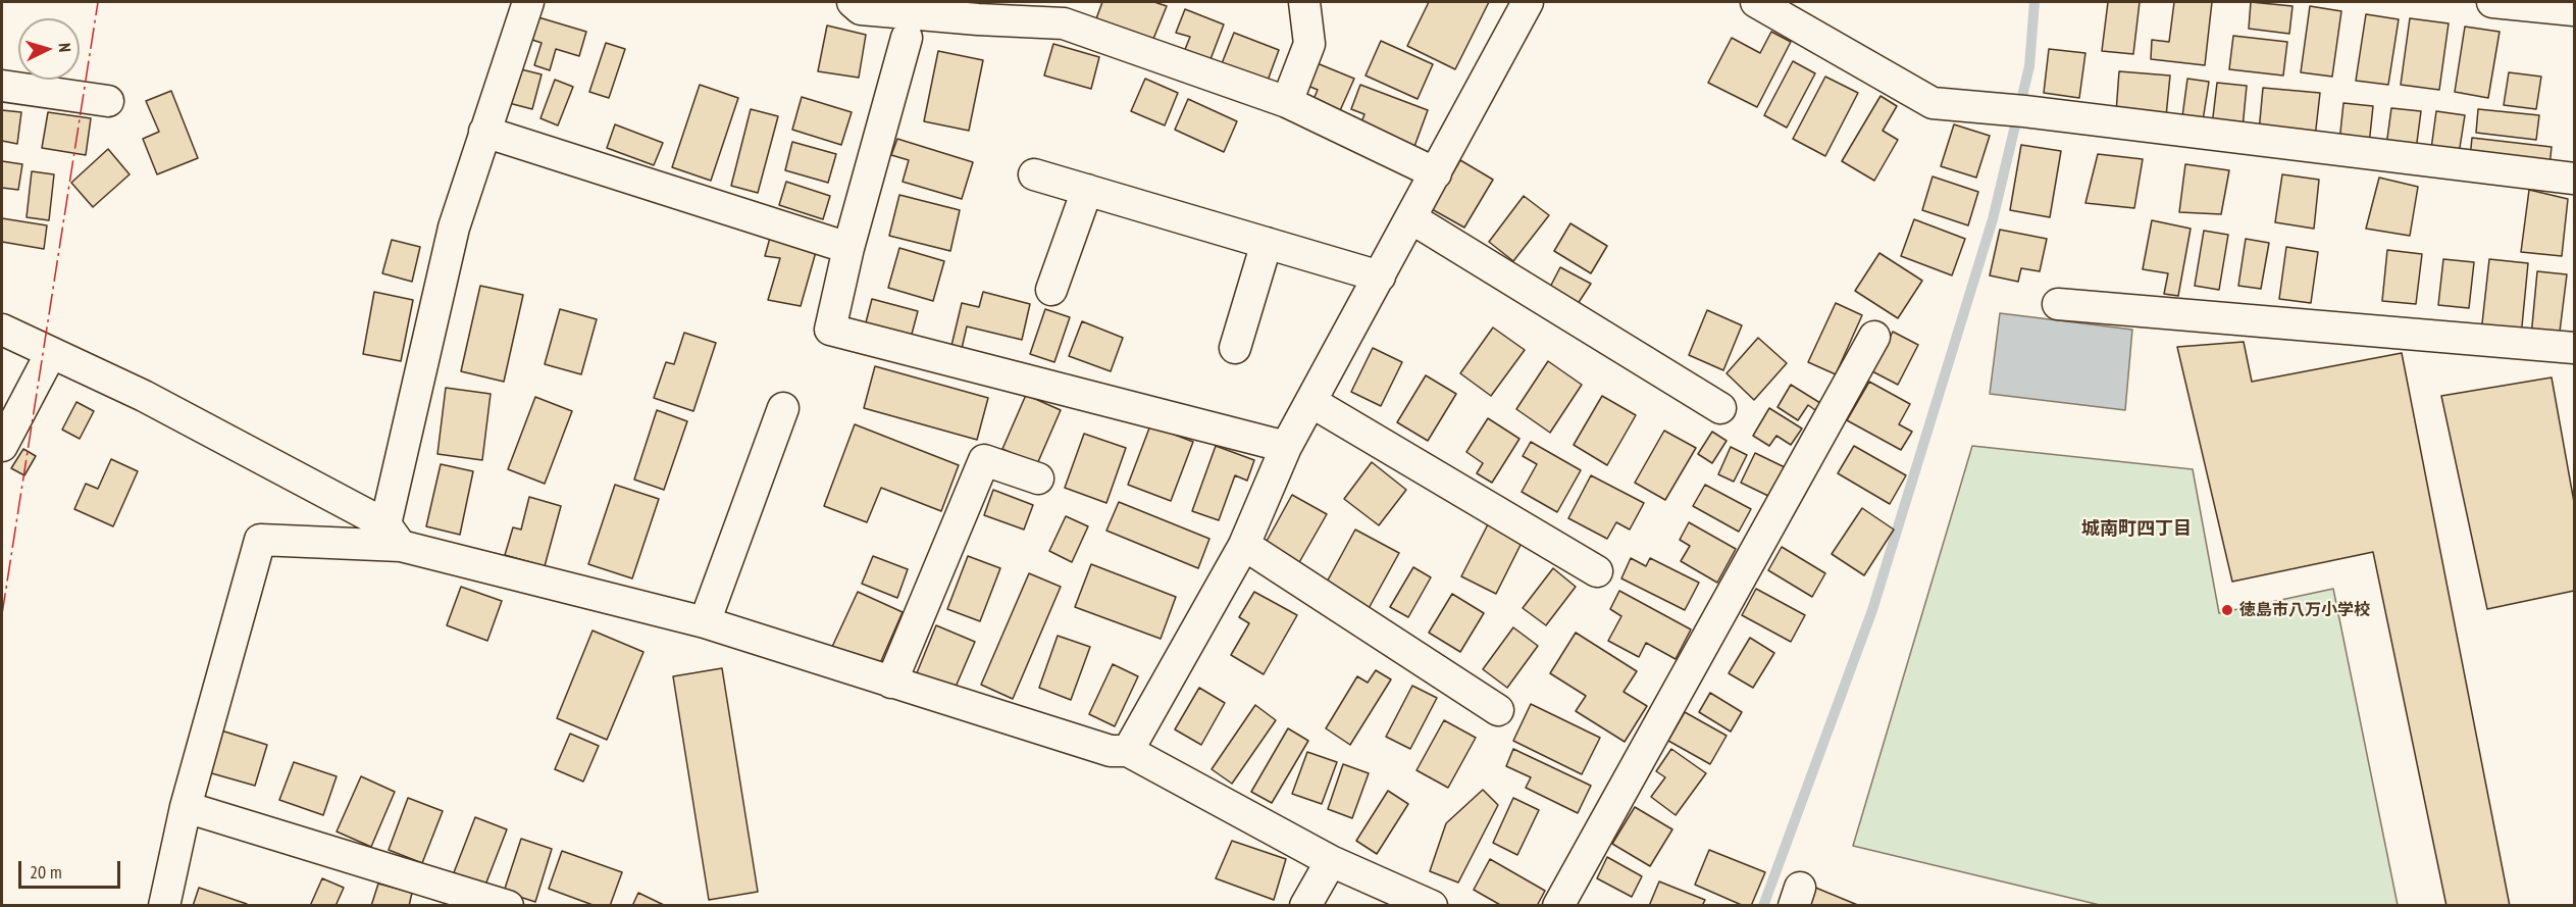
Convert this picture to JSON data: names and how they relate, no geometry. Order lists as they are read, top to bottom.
{
  "districts": ["城南町四丁目"],
  "places": ["徳島市八万小学校"],
  "scale_bar": "20 m",
  "north": "right"
}
